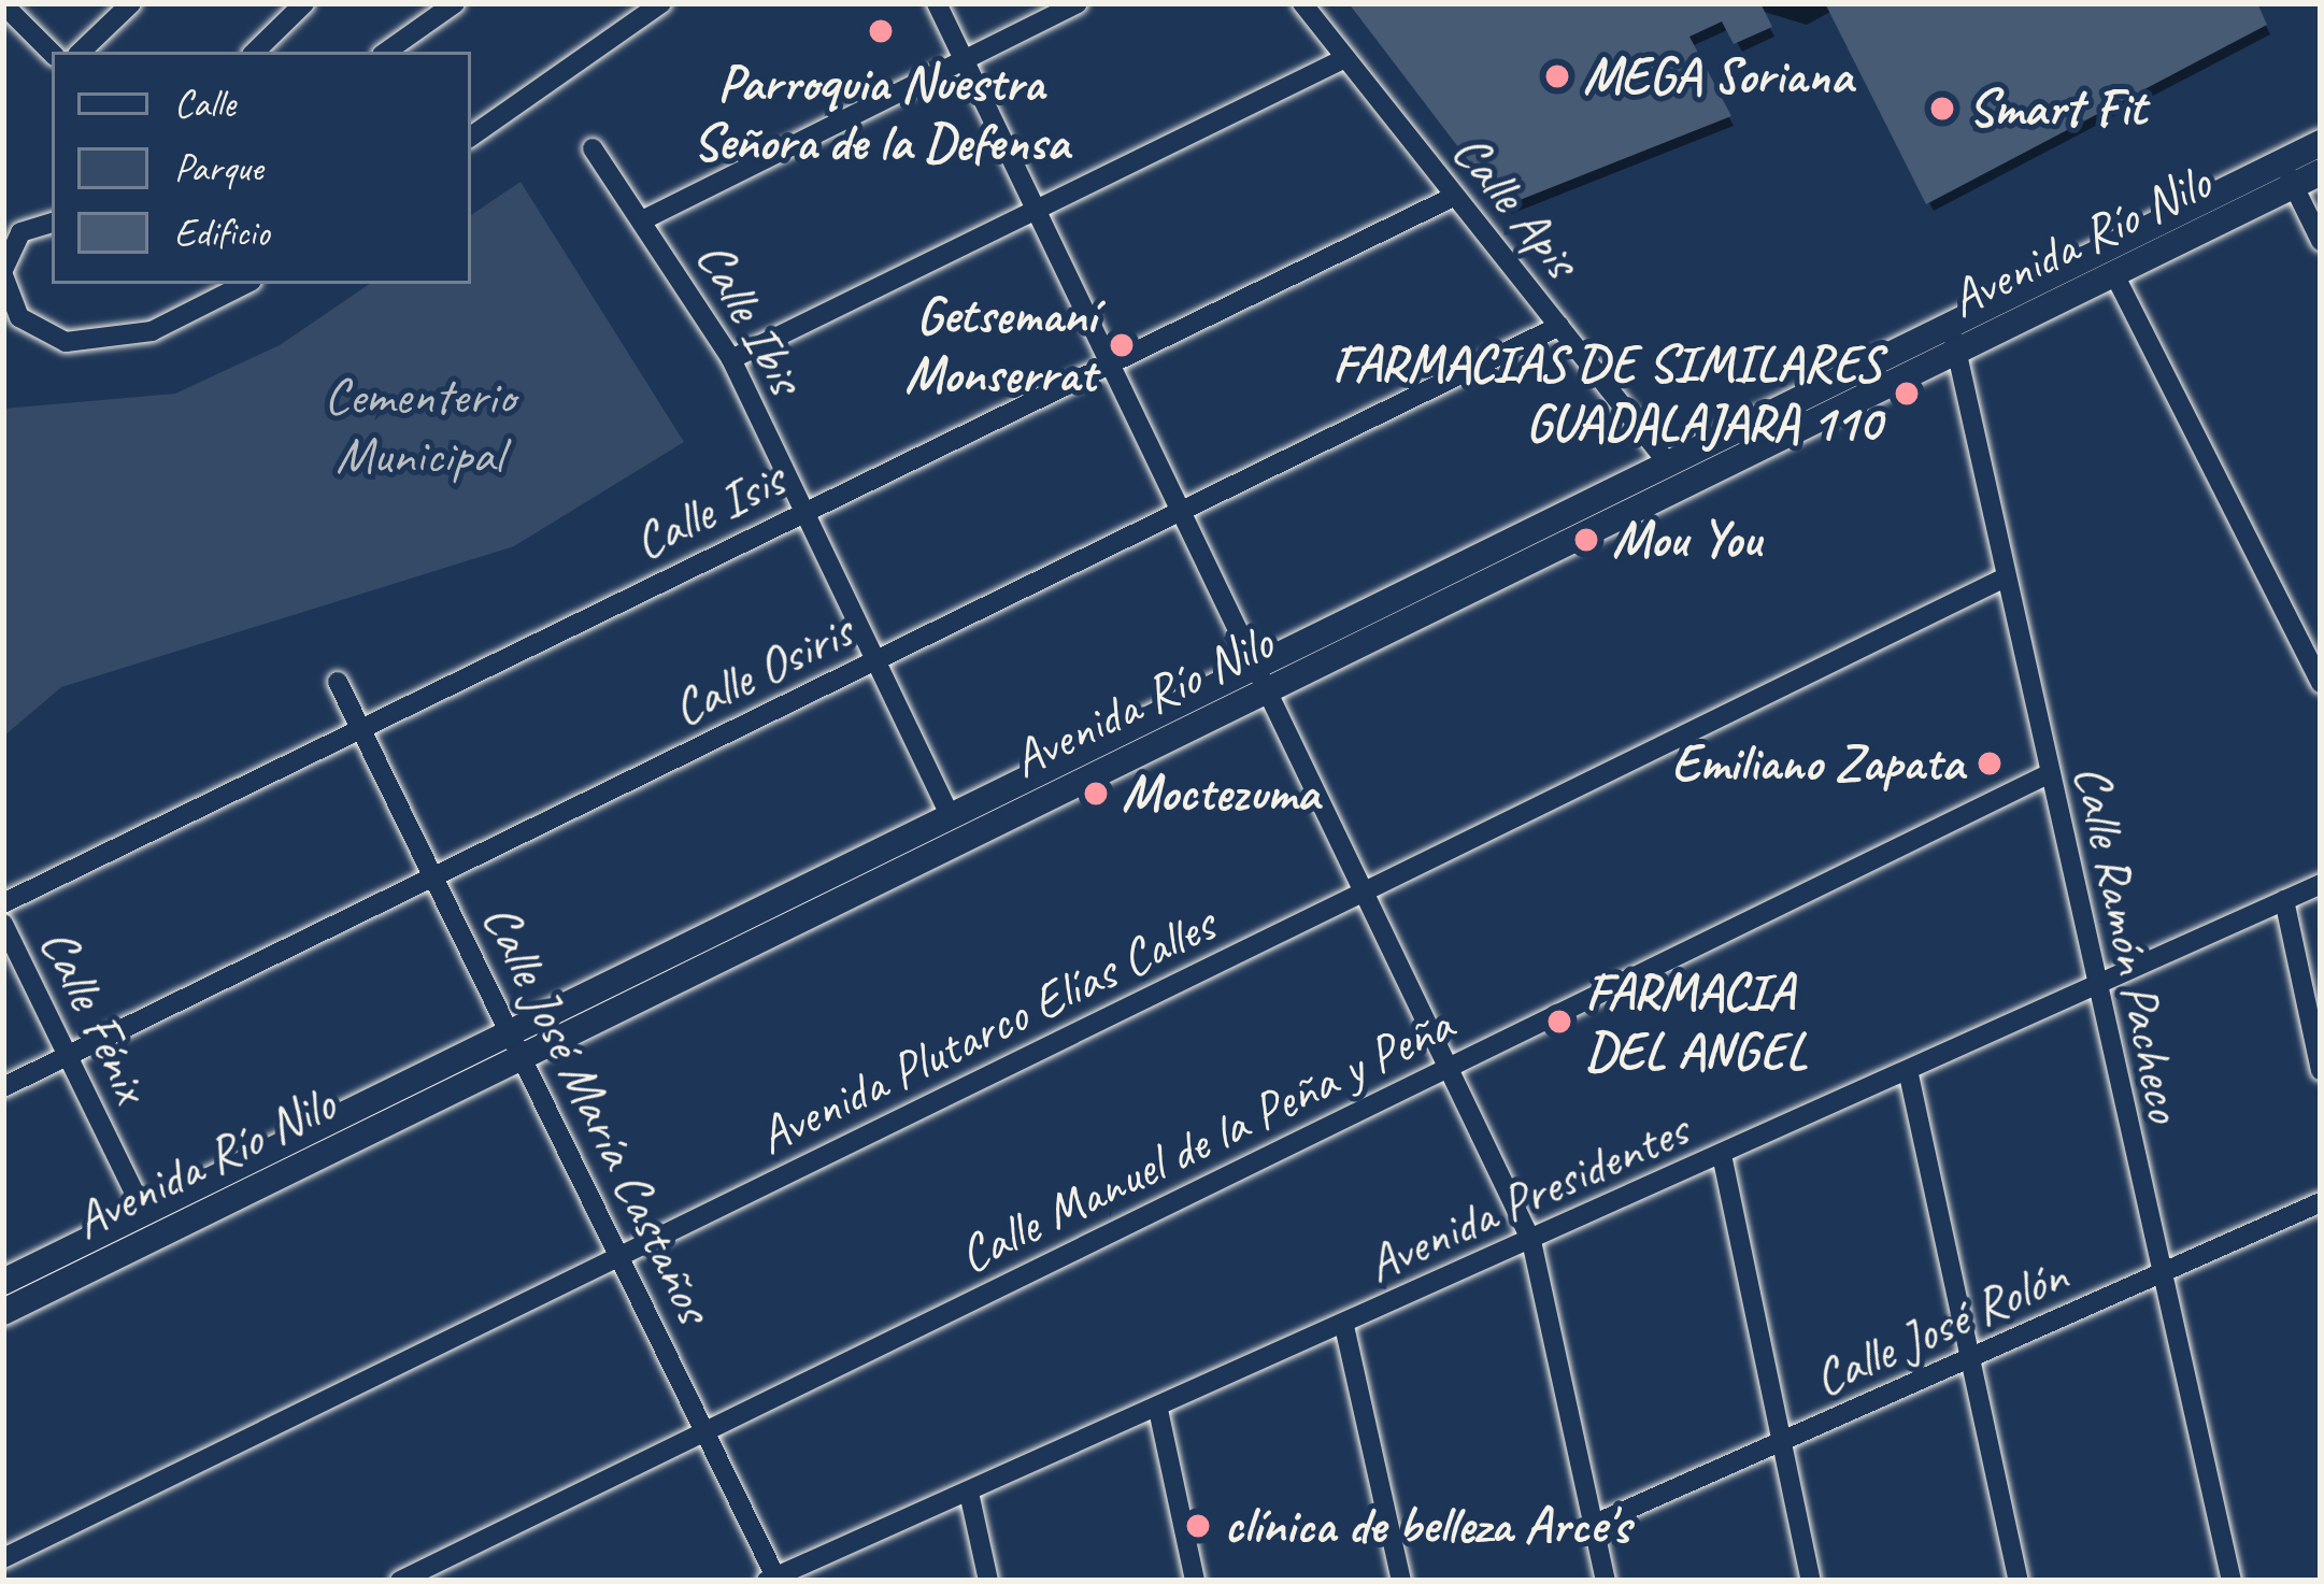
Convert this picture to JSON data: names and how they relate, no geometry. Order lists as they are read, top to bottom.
{
  "streets": {
    "main road": ["Avenida Río Nilo"],
    "street": [
      "Calle Apis",
      "Calle Ibis",
      "Calle Isis",
      "Calle Osiris",
      "Calle Ramón Pacheco",
      "Calle Fénix",
      "Avenida Plutarco Elías Calles",
      "Calle José María Castaños",
      "Calle Manuel de la Peña y Peña",
      "Avenida Presidentes",
      "Calle José Rolón"
    ]
  },
  "crossings": [
    ["Calle Apis", "Avenida Río Nilo"],
    ["Calle Apis", "Calle Isis"],
    ["Calle Apis", "Calle Osiris"],
    ["Avenida Río Nilo", "Calle Ibis"],
    ["Avenida Río Nilo", "Calle Ramón Pacheco"],
    ["Avenida Río Nilo", "Calle Fénix"],
    ["Avenida Río Nilo", "Calle José María Castaños"],
    ["Calle Ibis", "Calle Isis"],
    ["Calle Ibis", "Calle Osiris"],
    ["Calle Isis", "Calle José María Castaños"],
    ["Calle Osiris", "Calle Fénix"],
    ["Calle Osiris", "Calle José María Castaños"],
    ["Calle Ramón Pacheco", "Avenida Plutarco Elías Calles"],
    ["Calle Ramón Pacheco", "Calle Manuel de la Peña y Peña"],
    ["Calle Ramón Pacheco", "Avenida Presidentes"],
    ["Calle Ramón Pacheco", "Calle José Rolón"],
    ["Avenida Plutarco Elías Calles", "Calle José María Castaños"],
    ["Calle José María Castaños", "Calle Manuel de la Peña y Peña"],
    ["Calle José María Castaños", "Avenida Presidentes"]
  ],
  "parks": ["Cementerio Municipal"],
  "places": [
    "Parroquia Nuestra Señora de la Defensa",
    "MEGA Soriana",
    "Smart Fit",
    "Getsemaní Monserrat",
    "FARMACIAS DE SIMILARES GUADALAJARA 110",
    "Mou You",
    "Emiliano Zapata",
    "Moctezuma",
    "FARMACIA DEL ANGEL",
    "clínica de belleza Arce's"
  ],
  "legend": ["Calle", "Parque", "Edificio"]
}
